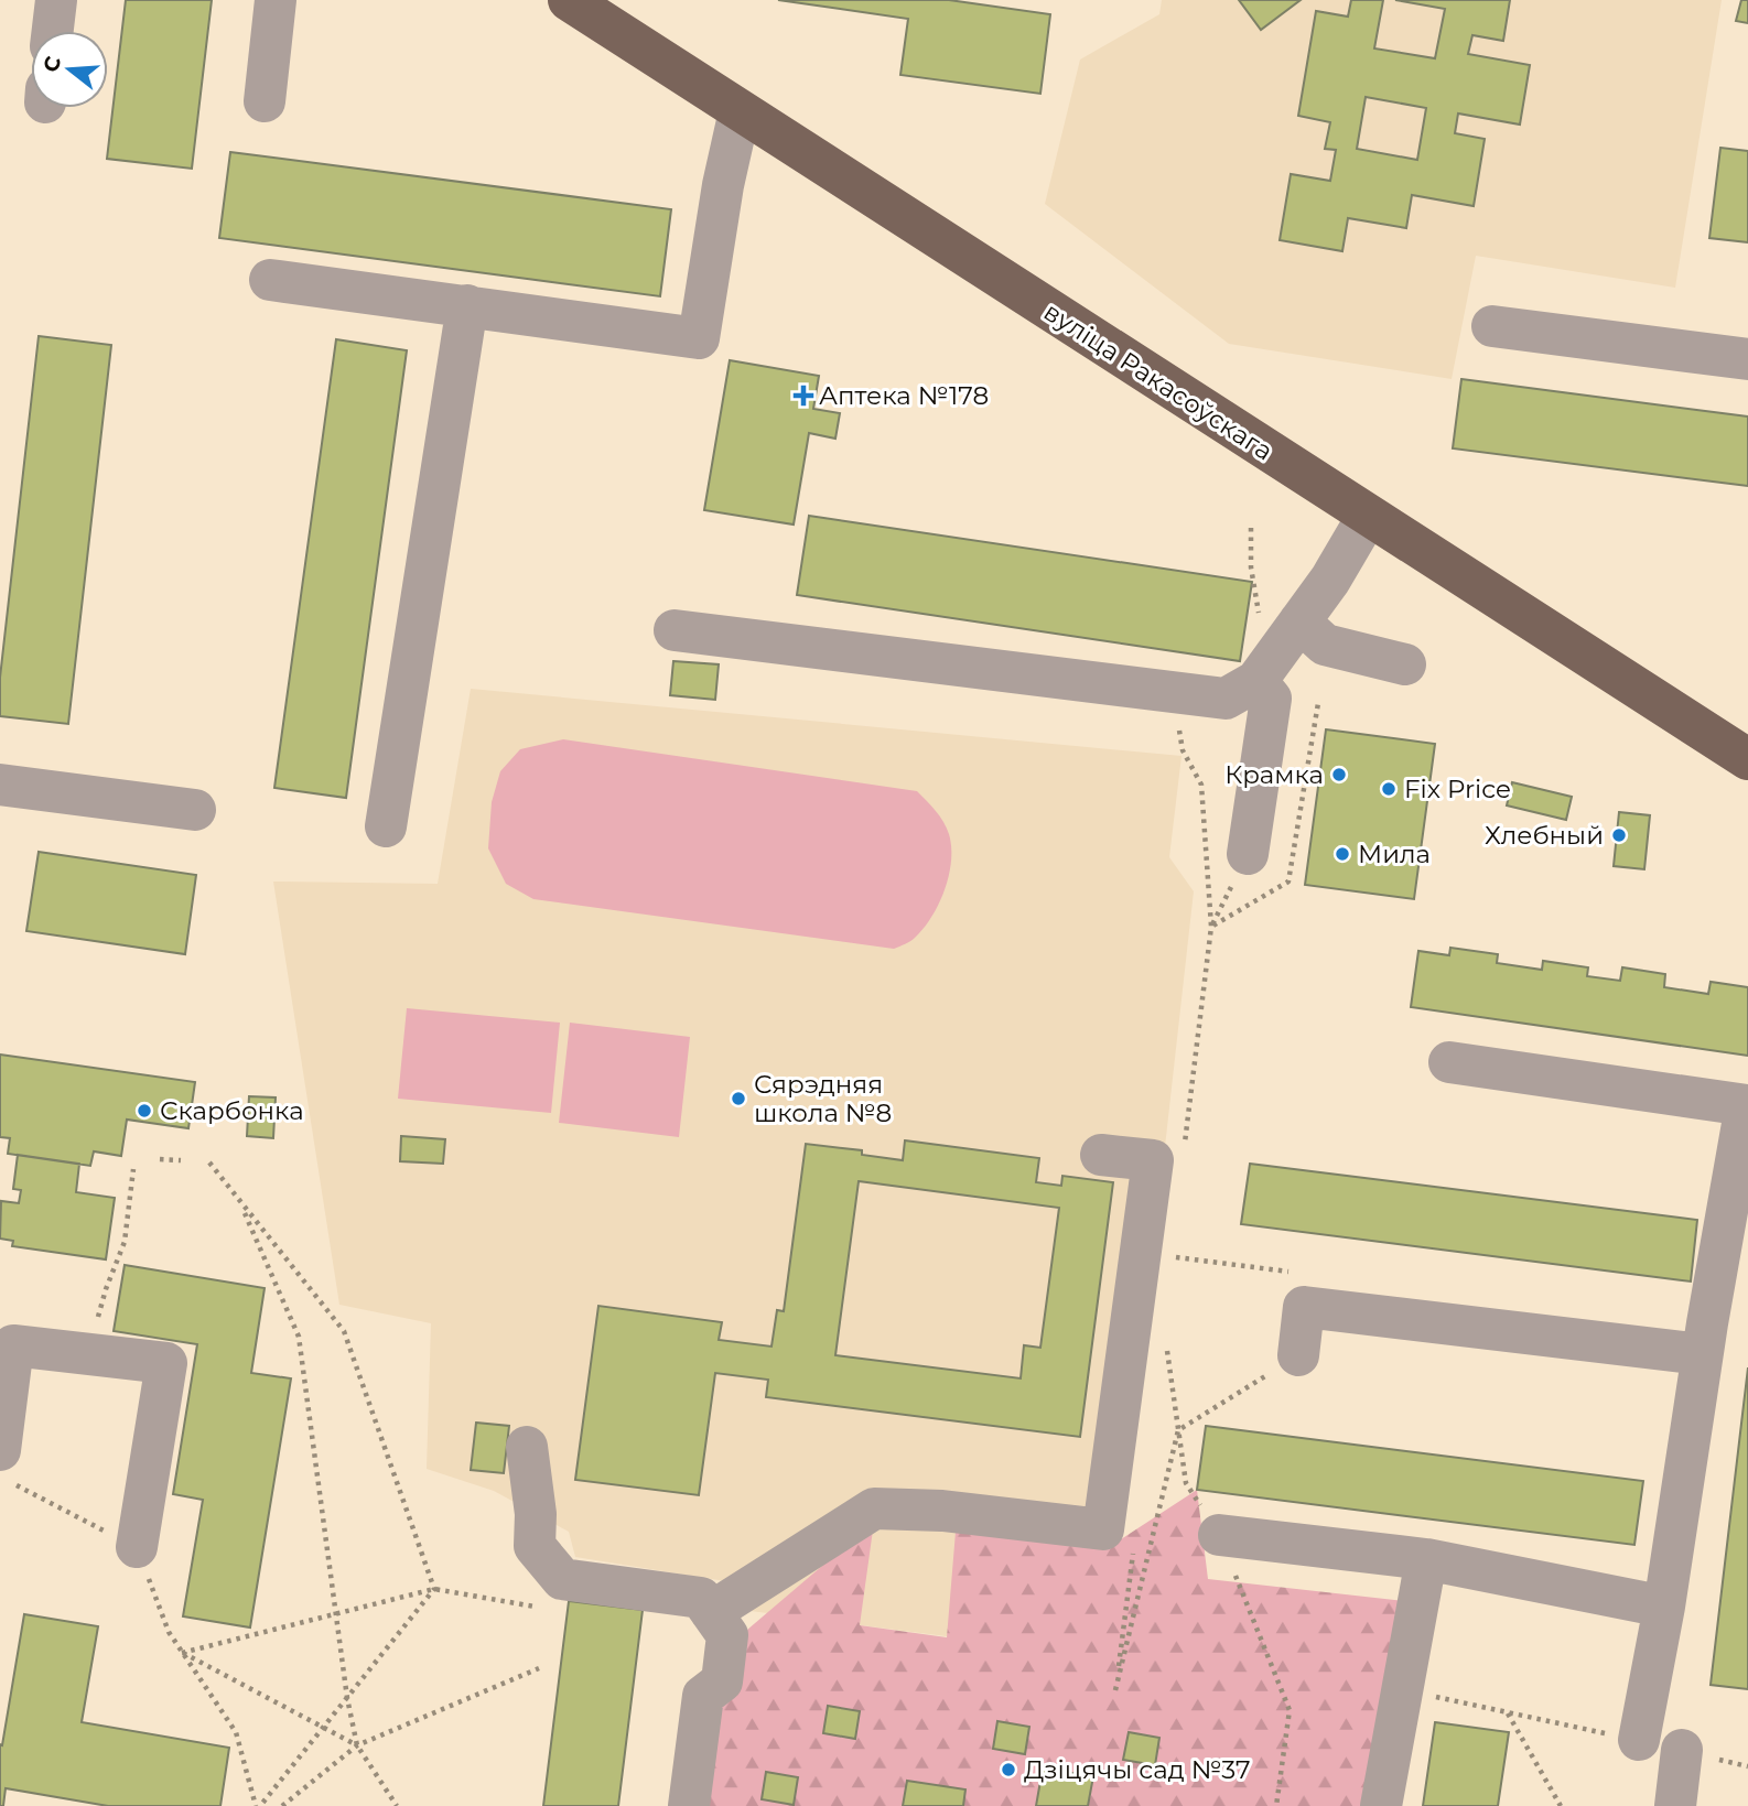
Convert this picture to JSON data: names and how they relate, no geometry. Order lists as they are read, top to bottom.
{
  "streets": {
    "main road": ["вуліца Ракасоўскага"]
  },
  "places": {
    "health": ["Аптека №178"],
    "other": [
      "Крамка",
      "Fix Price",
      "Хлебный",
      "Мила",
      "Сярэдняя школа №8",
      "Скарбонка",
      "Дзіцячы сад №37"
    ]
  },
  "north": "left"
}
